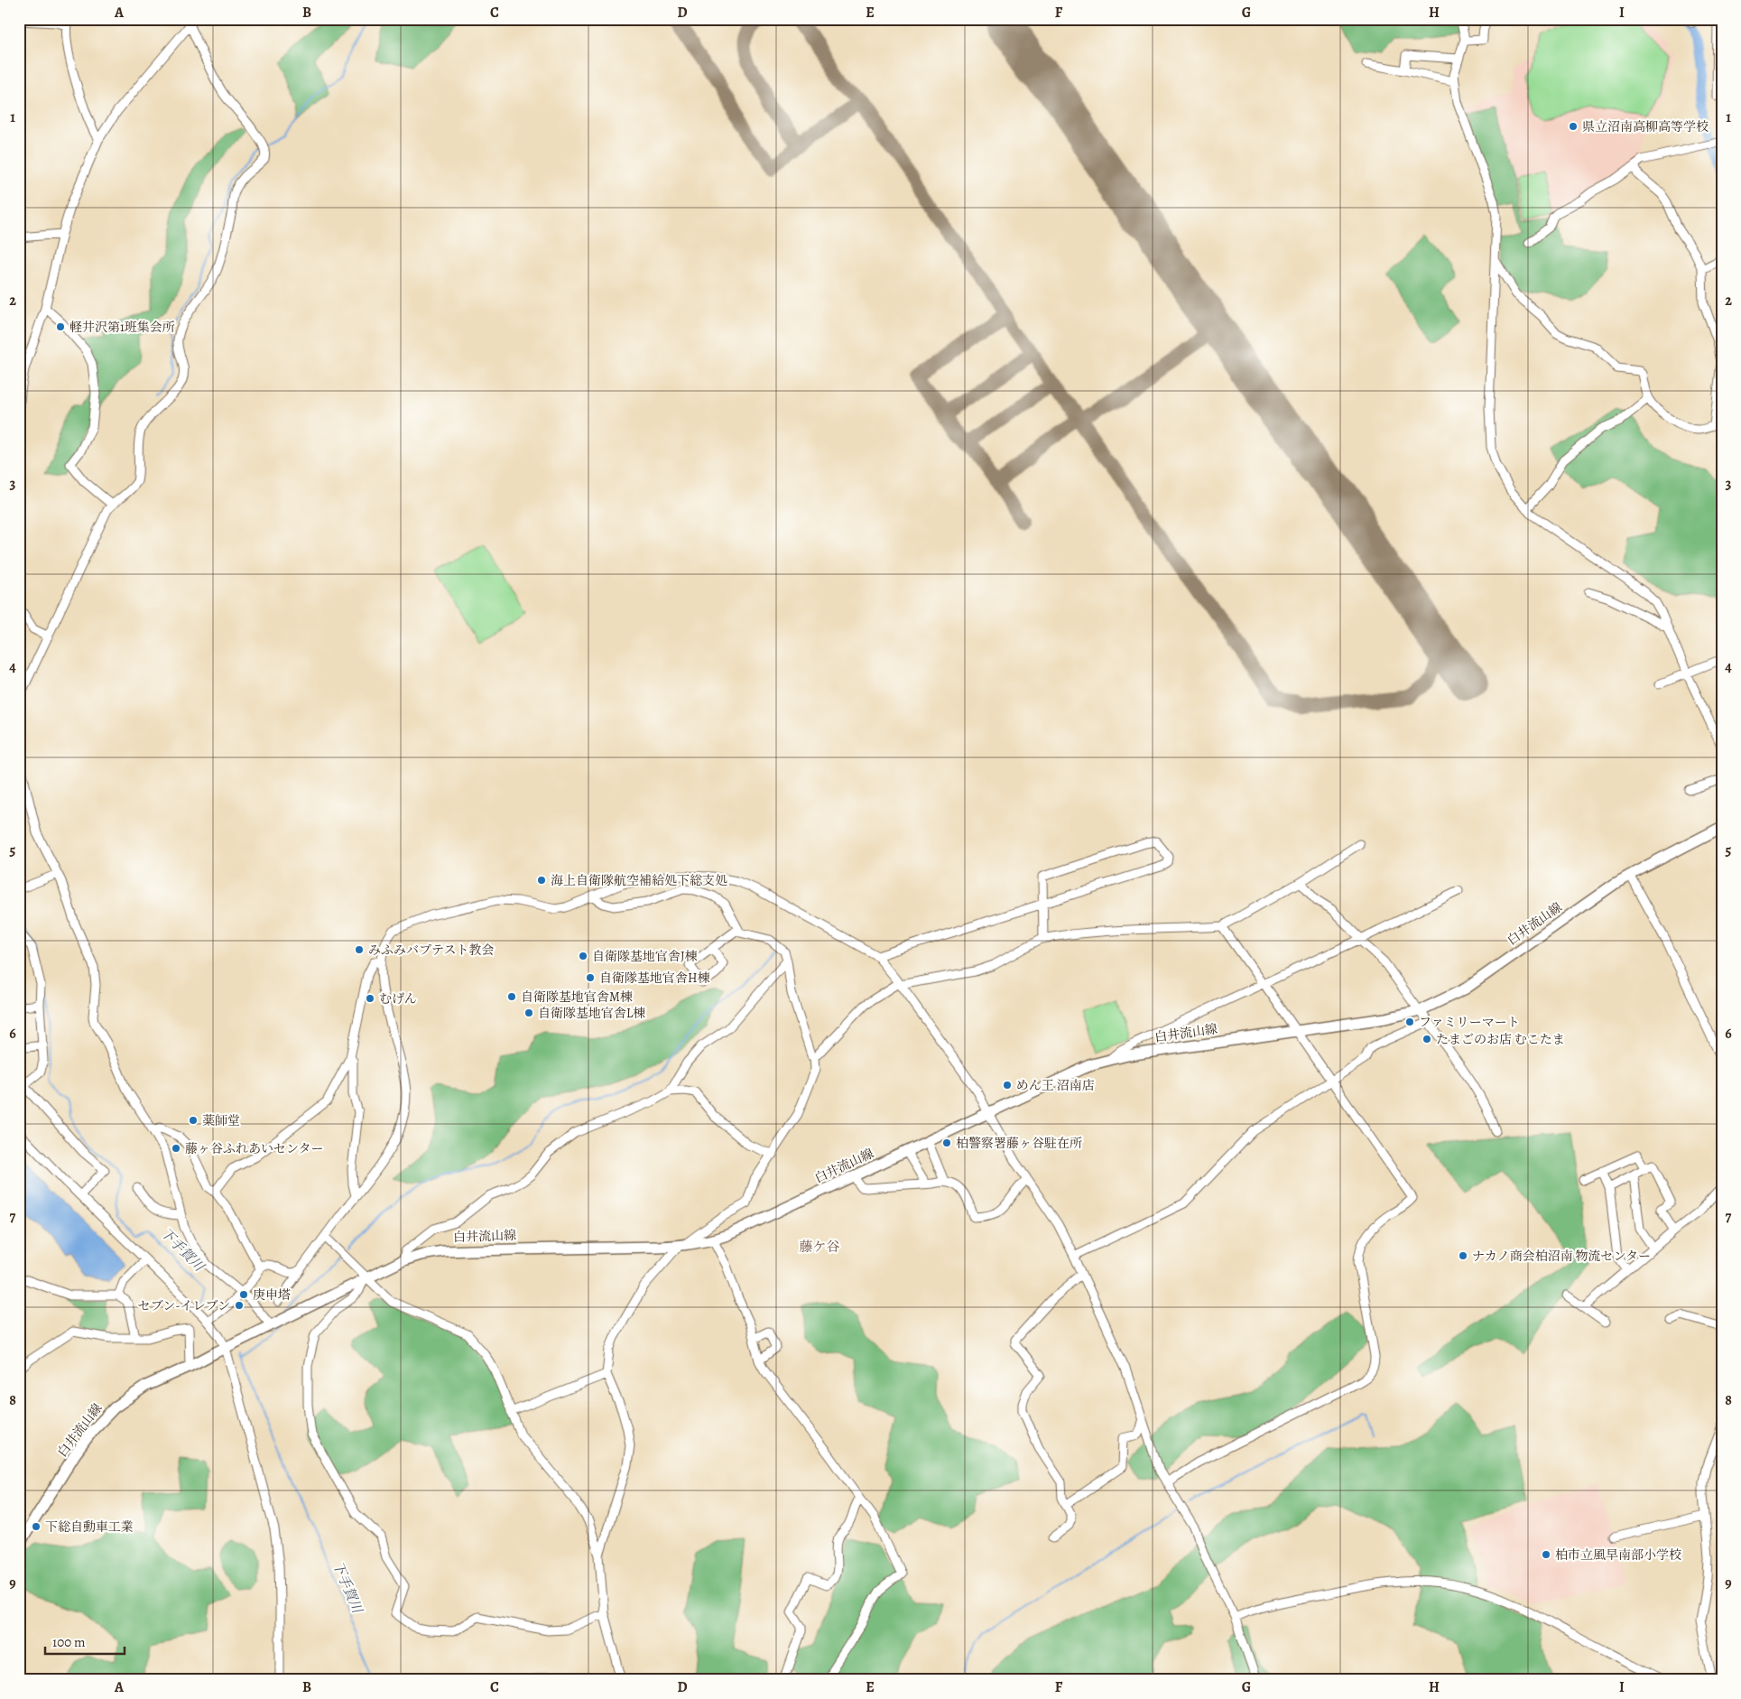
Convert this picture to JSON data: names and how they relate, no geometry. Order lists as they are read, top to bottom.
{
  "streets": {
    "main road": ["白井流山線"]
  },
  "districts": ["藤ケ谷"],
  "water": ["下手賀川"],
  "places": [
    "県立沼南高柳高等学校",
    "軽井沢第1班集会所",
    "海上自衛隊航空補給処下総支処",
    "みふみバプテスト教会",
    "自衛隊基地官舎J棟",
    "自衛隊基地官舎H棟",
    "自衛隊基地官舎M棟",
    "むげん",
    "自衛隊基地官舎L棟",
    "ファミリーマート",
    "たまごのお店 むこたま",
    "めん王 沼南店",
    "薬師堂",
    "柏警察署藤ヶ谷駐在所",
    "藤ヶ谷ふれあいセンター",
    "ナカノ商会柏沼南 物流センター",
    "庚申塔",
    "セブン-イレブン",
    "下総自動車工業",
    "柏市立風早南部小学校"
  ],
  "scale_bar": "100 m",
  "grid": {
    "columns": [
      "A",
      "B",
      "C",
      "D",
      "E",
      "F",
      "G",
      "H",
      "I"
    ],
    "rows": [
      "1",
      "2",
      "3",
      "4",
      "5",
      "6",
      "7",
      "8",
      "9"
    ]
  }
}
